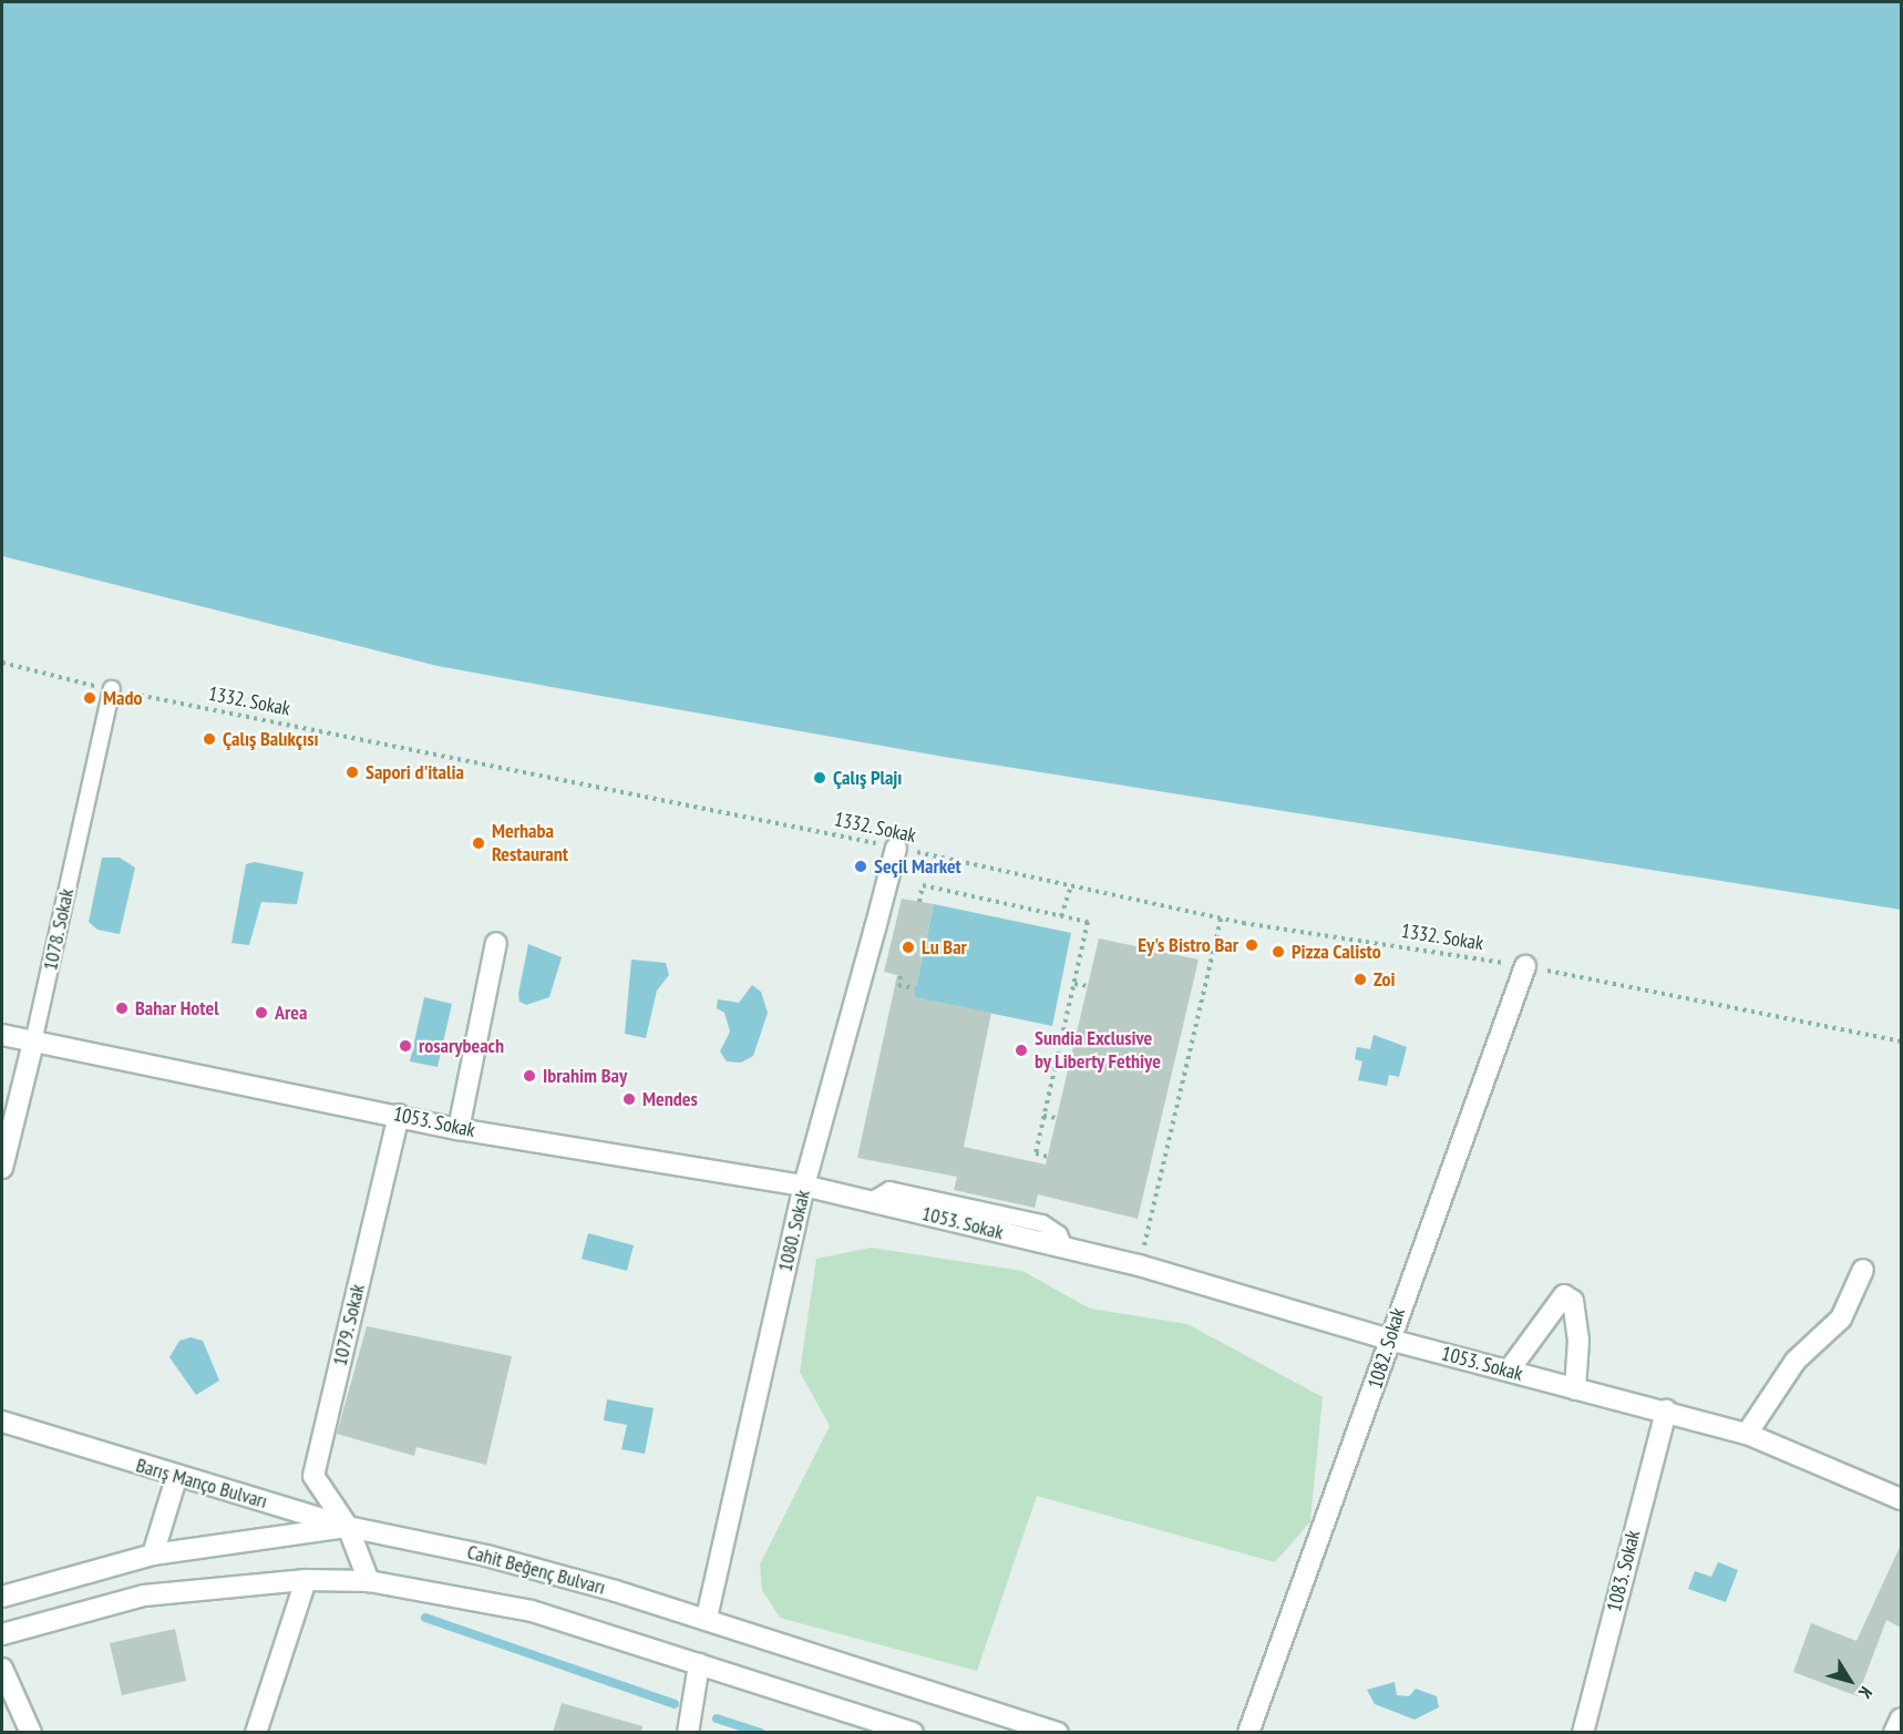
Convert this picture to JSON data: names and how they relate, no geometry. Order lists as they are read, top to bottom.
{
  "streets": {
    "street": [
      "1078. Sokak",
      "1053. Sokak",
      "1080. Sokak",
      "1079. Sokak",
      "1082. Sokak",
      "Barış Manço Bulvarı",
      "Cahit Beğenç Bulvarı",
      "1083. Sokak"
    ],
    "path": ["1332. Sokak"]
  },
  "crossings": [
    ["1332. Sokak", "1078. Sokak"],
    ["1332. Sokak", "1080. Sokak"],
    ["1332. Sokak", "1082. Sokak"],
    ["1078. Sokak", "1053. Sokak"],
    ["1053. Sokak", "1080. Sokak"],
    ["1053. Sokak", "1079. Sokak"],
    ["1053. Sokak", "1082. Sokak"],
    ["1053. Sokak", "1083. Sokak"],
    ["1080. Sokak", "Cahit Beğenç Bulvarı"],
    ["1079. Sokak", "Barış Manço Bulvarı"],
    ["1079. Sokak", "Cahit Beğenç Bulvarı"],
    ["Barış Manço Bulvarı", "Cahit Beğenç Bulvarı"]
  ],
  "places": [
    "Mado",
    "Çalış Balıkçısı",
    "Sapori d'italia",
    "Çalış Plajı",
    "Merhaba Restaurant",
    "Seçil Market",
    "Ey's Bistro Bar",
    "Lu Bar",
    "Pizza Calisto",
    "Zoi",
    "Bahar Hotel",
    "Area",
    "rosarybeach",
    "Sundia Exclusive by Liberty Fethiye",
    "Ibrahim Bay",
    "Mendes"
  ],
  "north": "bottom right"
}
